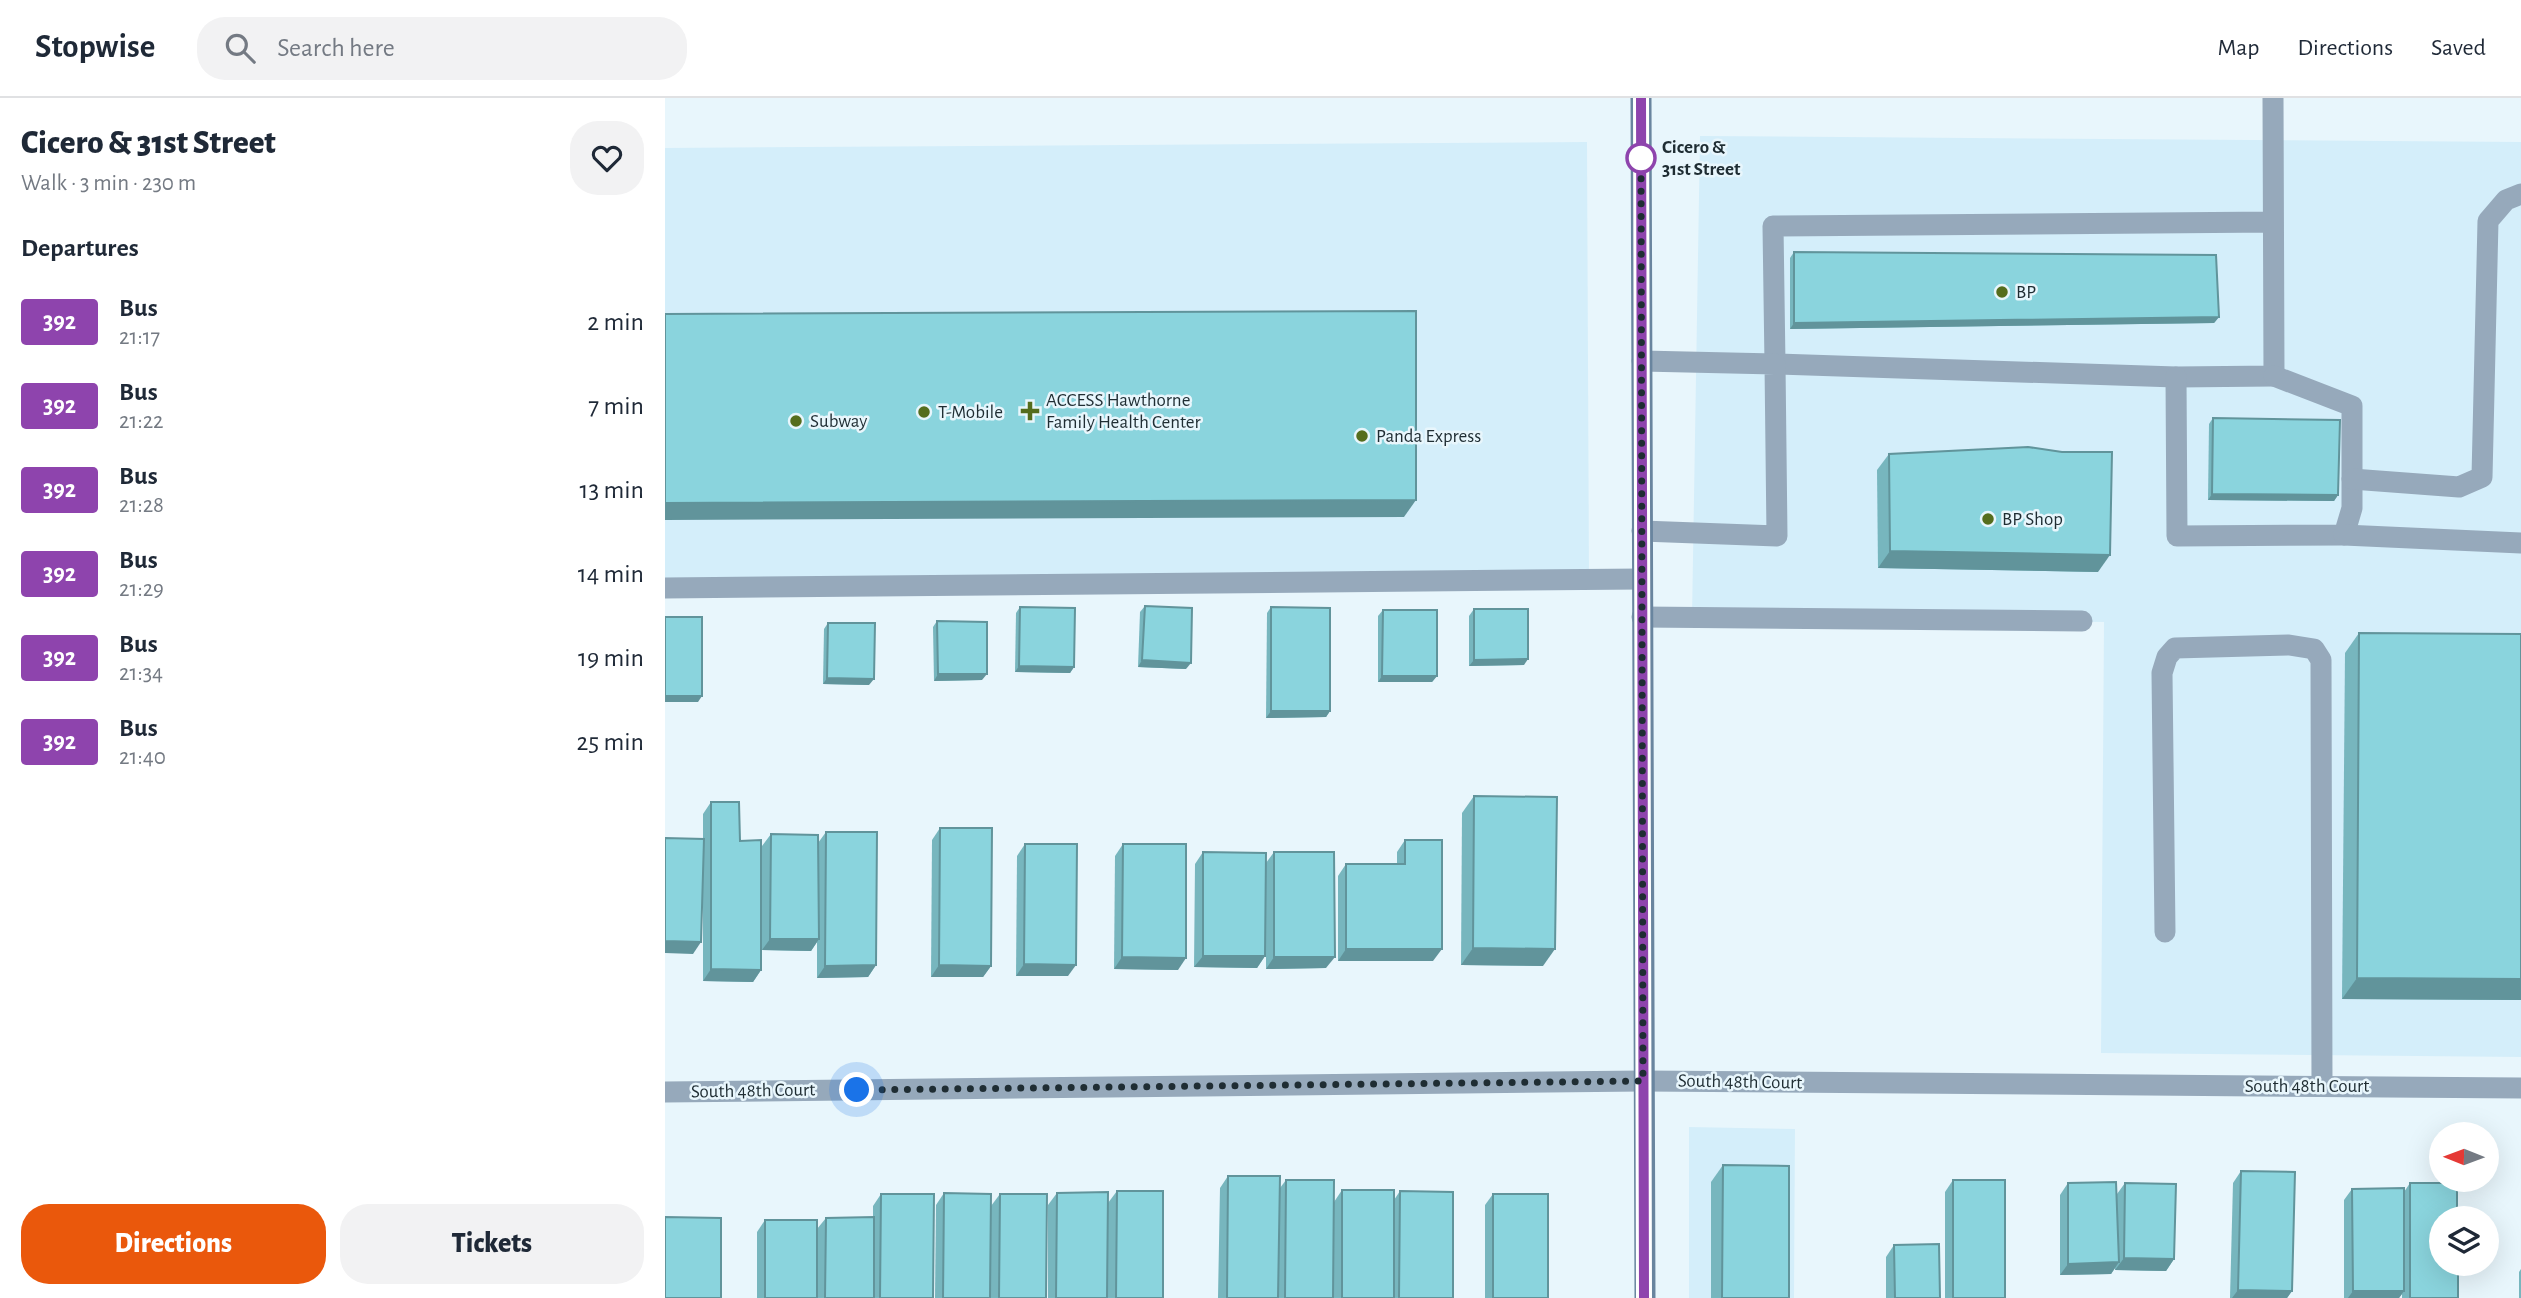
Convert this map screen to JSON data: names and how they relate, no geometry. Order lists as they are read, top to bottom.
{
  "streets": {
    "street": ["South 48th Court"]
  },
  "places": {
    "other": [
      "Cicero & 31st Street",
      "BP",
      "T-Mobile",
      "Subway",
      "Panda Express",
      "BP Shop"
    ],
    "health": ["ACCESS Hawthorne Family Health Center"]
  },
  "lines": ["bus line 392"],
  "north": "left",
  "page": {
    "header": "Stopwise",
    "search": "Search here",
    "nav": ["Map", "Directions", "Saved"],
    "heading": [
      ["Cicero & 31st Street", "Walk · 3 min · 230 m"],
      "Departures"
    ],
    "list": [
      {
        "mark": "392",
        "name": "Bus",
        "note": "21:17",
        "value": "2 min"
      },
      {
        "mark": "392",
        "name": "Bus",
        "note": "21:22",
        "value": "7 min"
      },
      {
        "mark": "392",
        "name": "Bus",
        "note": "21:28",
        "value": "13 min"
      },
      {
        "mark": "392",
        "name": "Bus",
        "note": "21:29",
        "value": "14 min"
      },
      {
        "mark": "392",
        "name": "Bus",
        "note": "21:34",
        "value": "19 min"
      },
      {
        "mark": "392",
        "name": "Bus",
        "note": "21:40",
        "value": "25 min"
      }
    ],
    "buttons": ["Directions", "Tickets"]
  }
}
